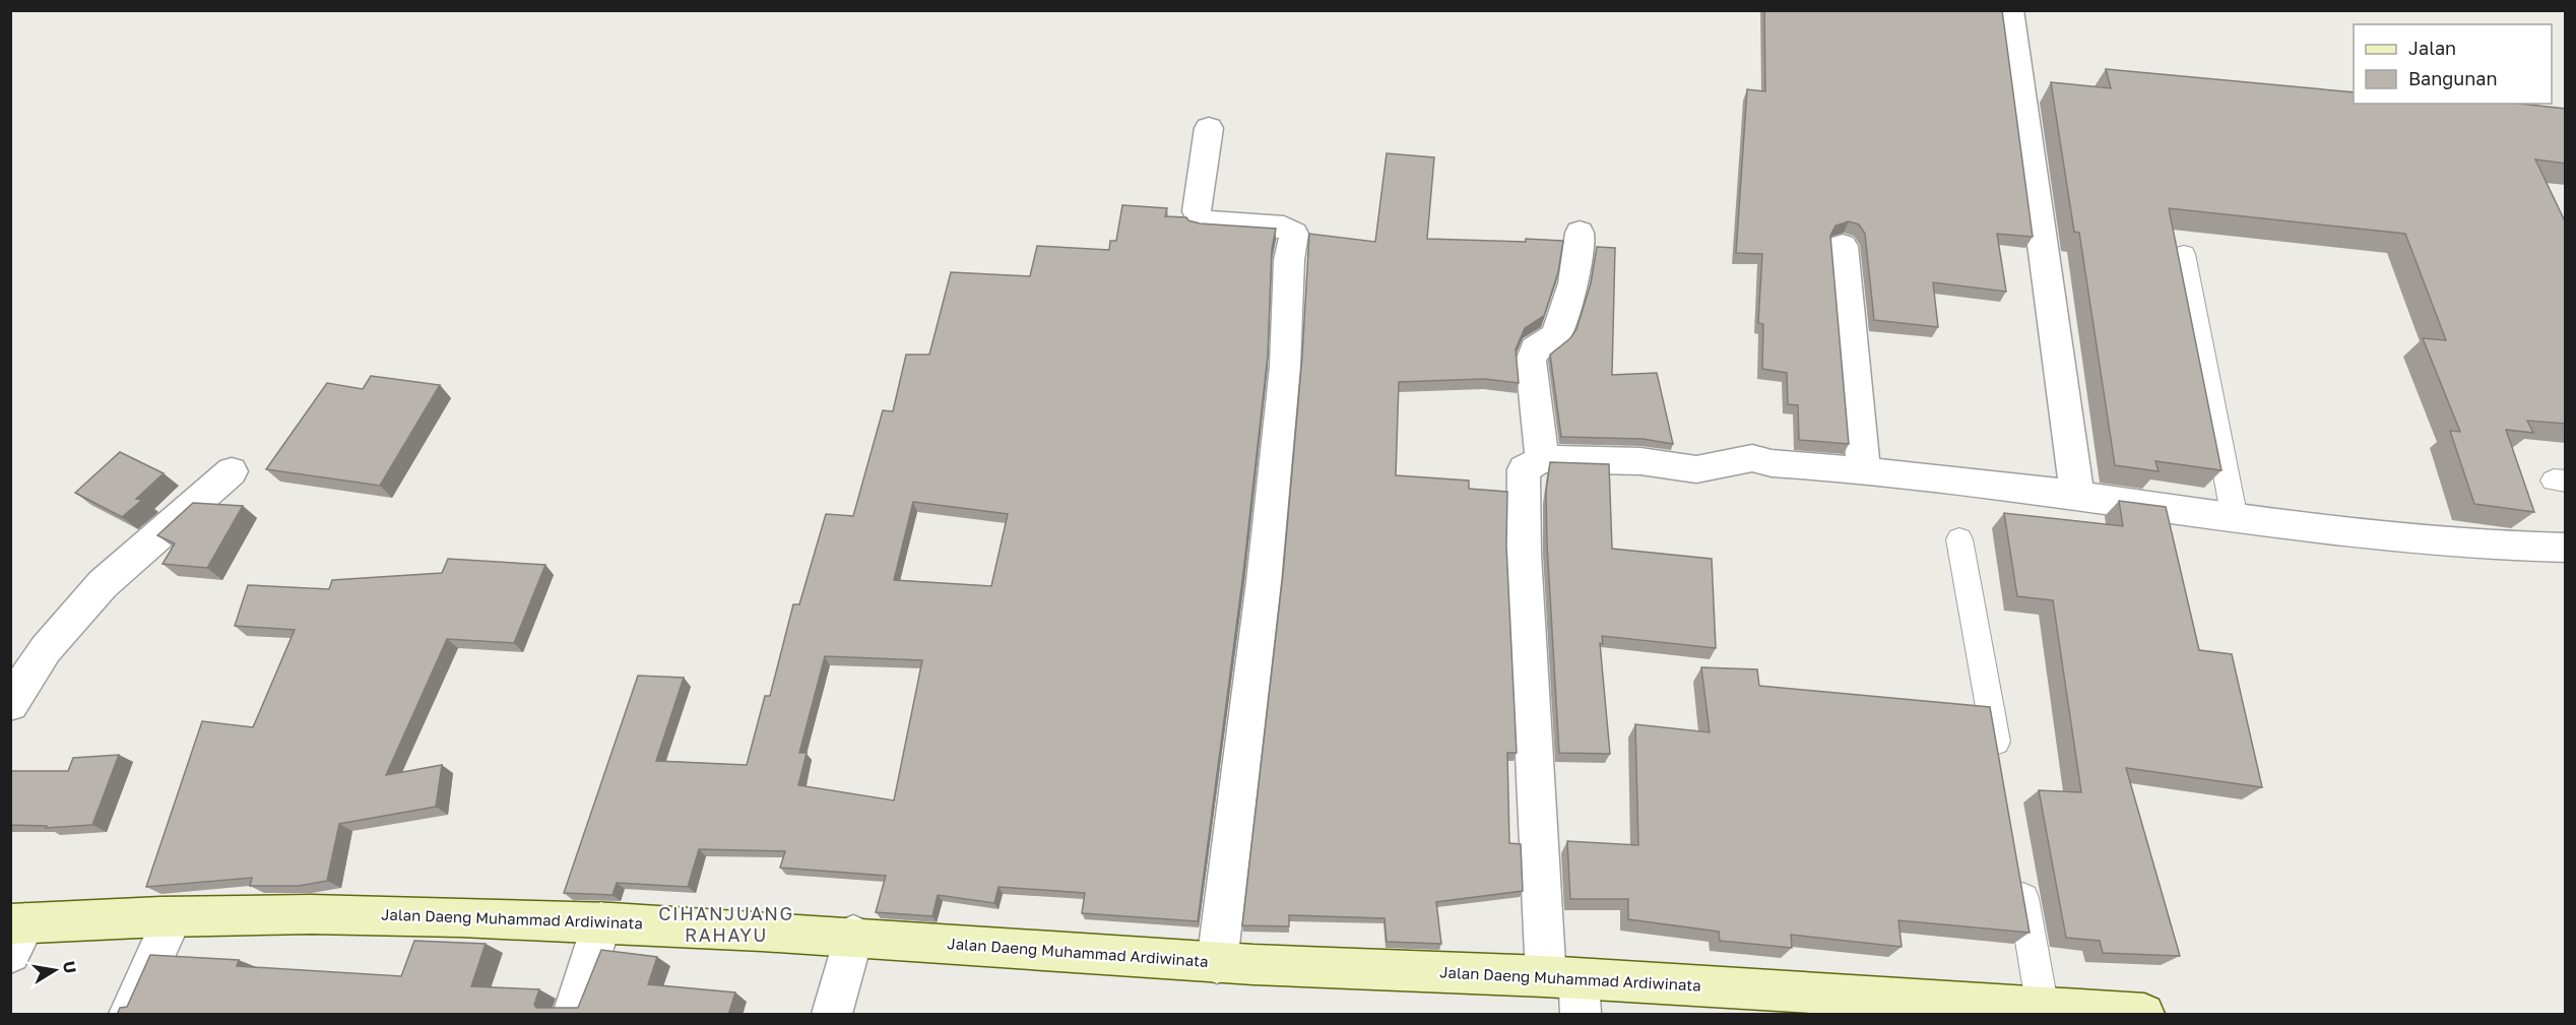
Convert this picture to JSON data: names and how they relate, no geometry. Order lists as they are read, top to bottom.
{
  "streets": {
    "main road": ["Jalan Daeng Muhammad Ardiwinata"]
  },
  "districts": ["CIHANJUANG RAHAYU"],
  "legend": ["Jalan", "Bangunan"],
  "north": "right"
}
